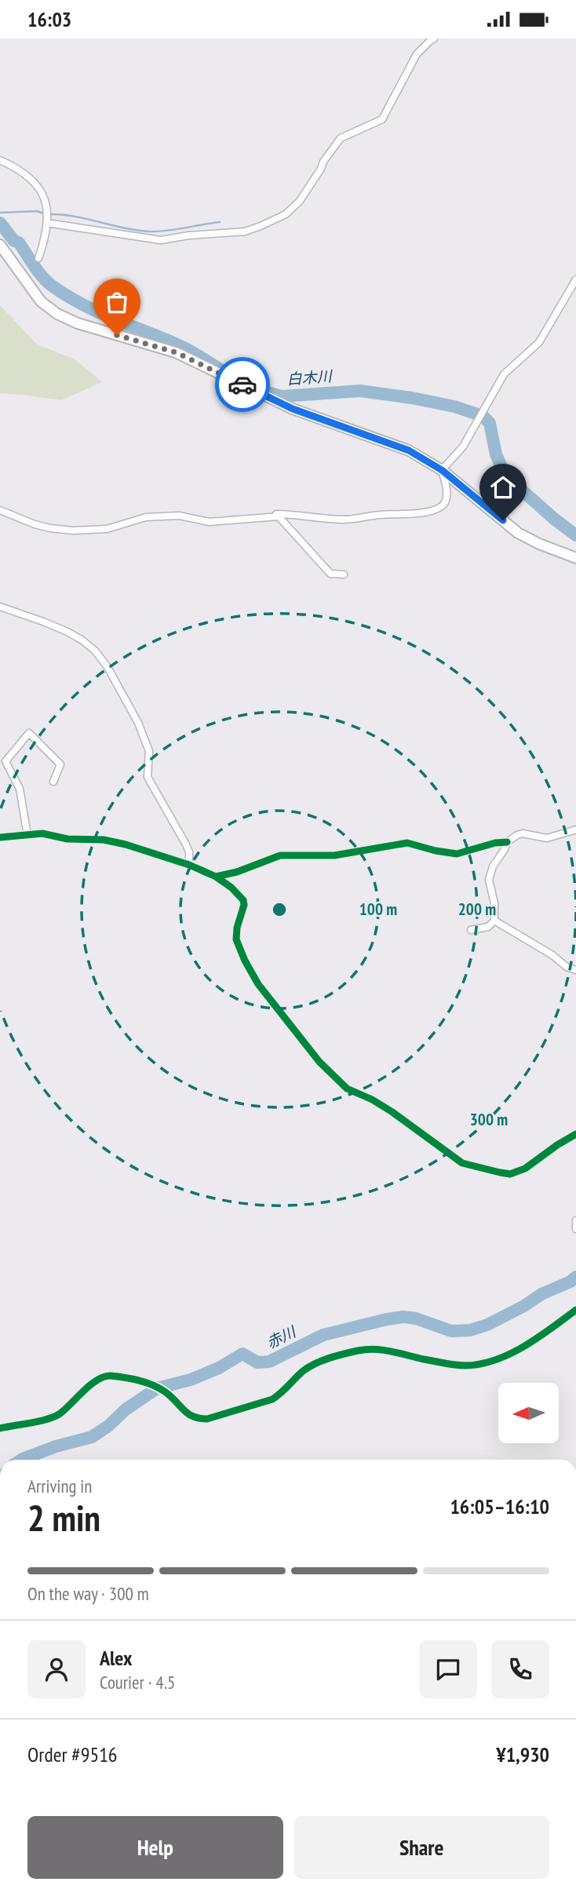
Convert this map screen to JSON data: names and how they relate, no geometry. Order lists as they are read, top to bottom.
{
  "water": ["白木川", "赤川"],
  "north": "left",
  "page": {
    "status": "16:03",
    "heading": ["2 min", "Arriving in", "16:05–16:10"],
    "panel": [
      "Alex",
      "Courier · 4.5",
      "Order #9516",
      "¥1,930"
    ],
    "bar": "On the way · 300 m",
    "buttons": ["Help", "Share"]
  },
  "rings": ["100 m", "200 m", "300 m"]
}
